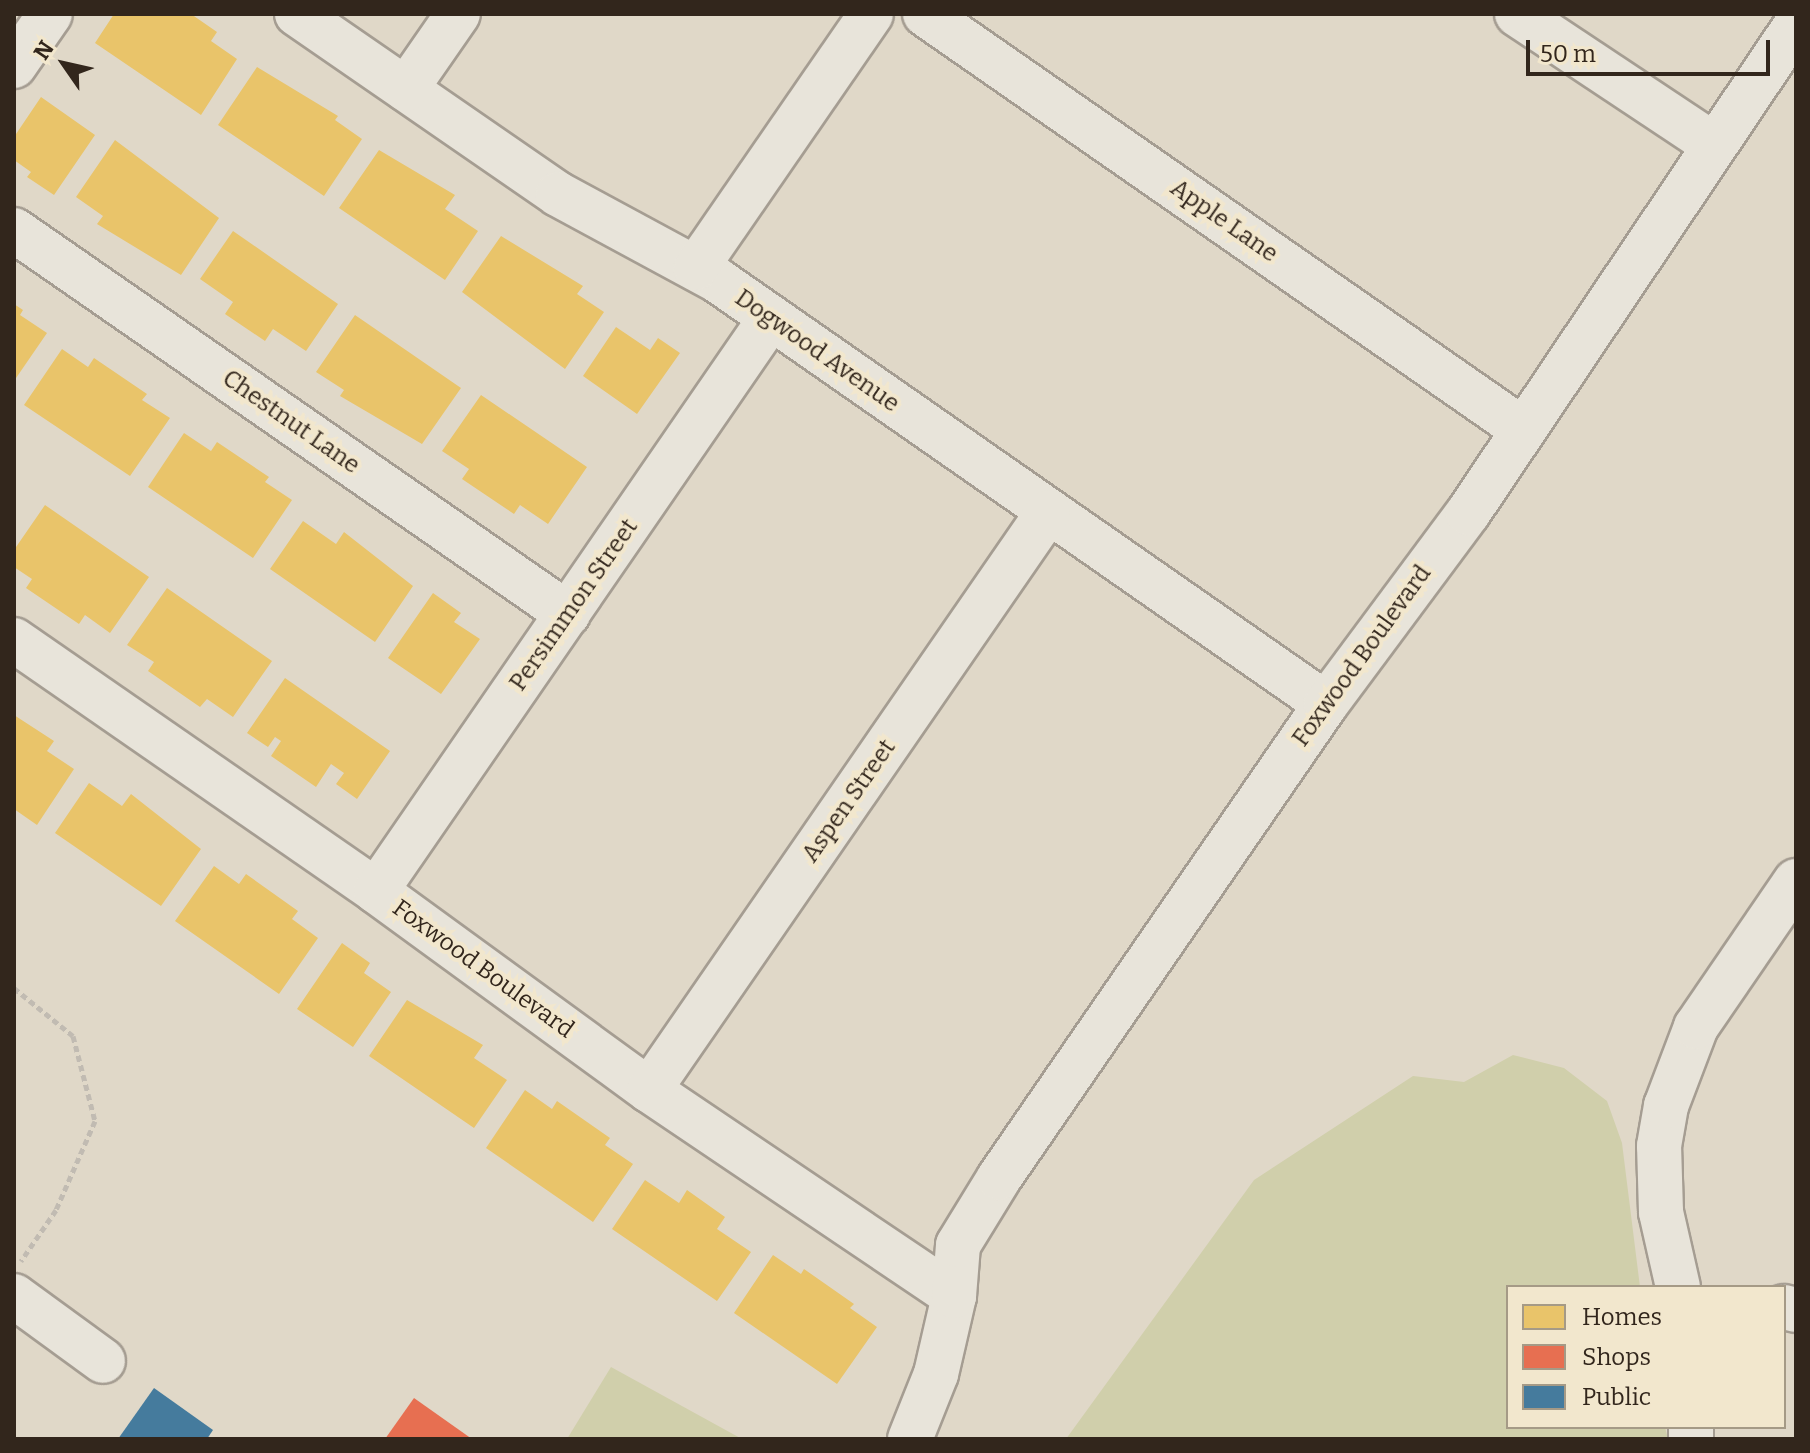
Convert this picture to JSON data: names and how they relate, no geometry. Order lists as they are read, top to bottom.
{
  "streets": {
    "street": [
      "Apple Lane",
      "Dogwood Avenue",
      "Chestnut Lane",
      "Persimmon Street",
      "Foxwood Boulevard",
      "Aspen Street"
    ]
  },
  "crossings": [
    ["Apple Lane", "Foxwood Boulevard"],
    ["Dogwood Avenue", "Persimmon Street"],
    ["Dogwood Avenue", "Foxwood Boulevard"],
    ["Dogwood Avenue", "Aspen Street"],
    ["Chestnut Lane", "Persimmon Street"],
    ["Persimmon Street", "Foxwood Boulevard"],
    ["Foxwood Boulevard", "Aspen Street"]
  ],
  "legend": ["Homes", "Shops", "Public"],
  "scale_bar": "50 m",
  "north": "top left"
}
